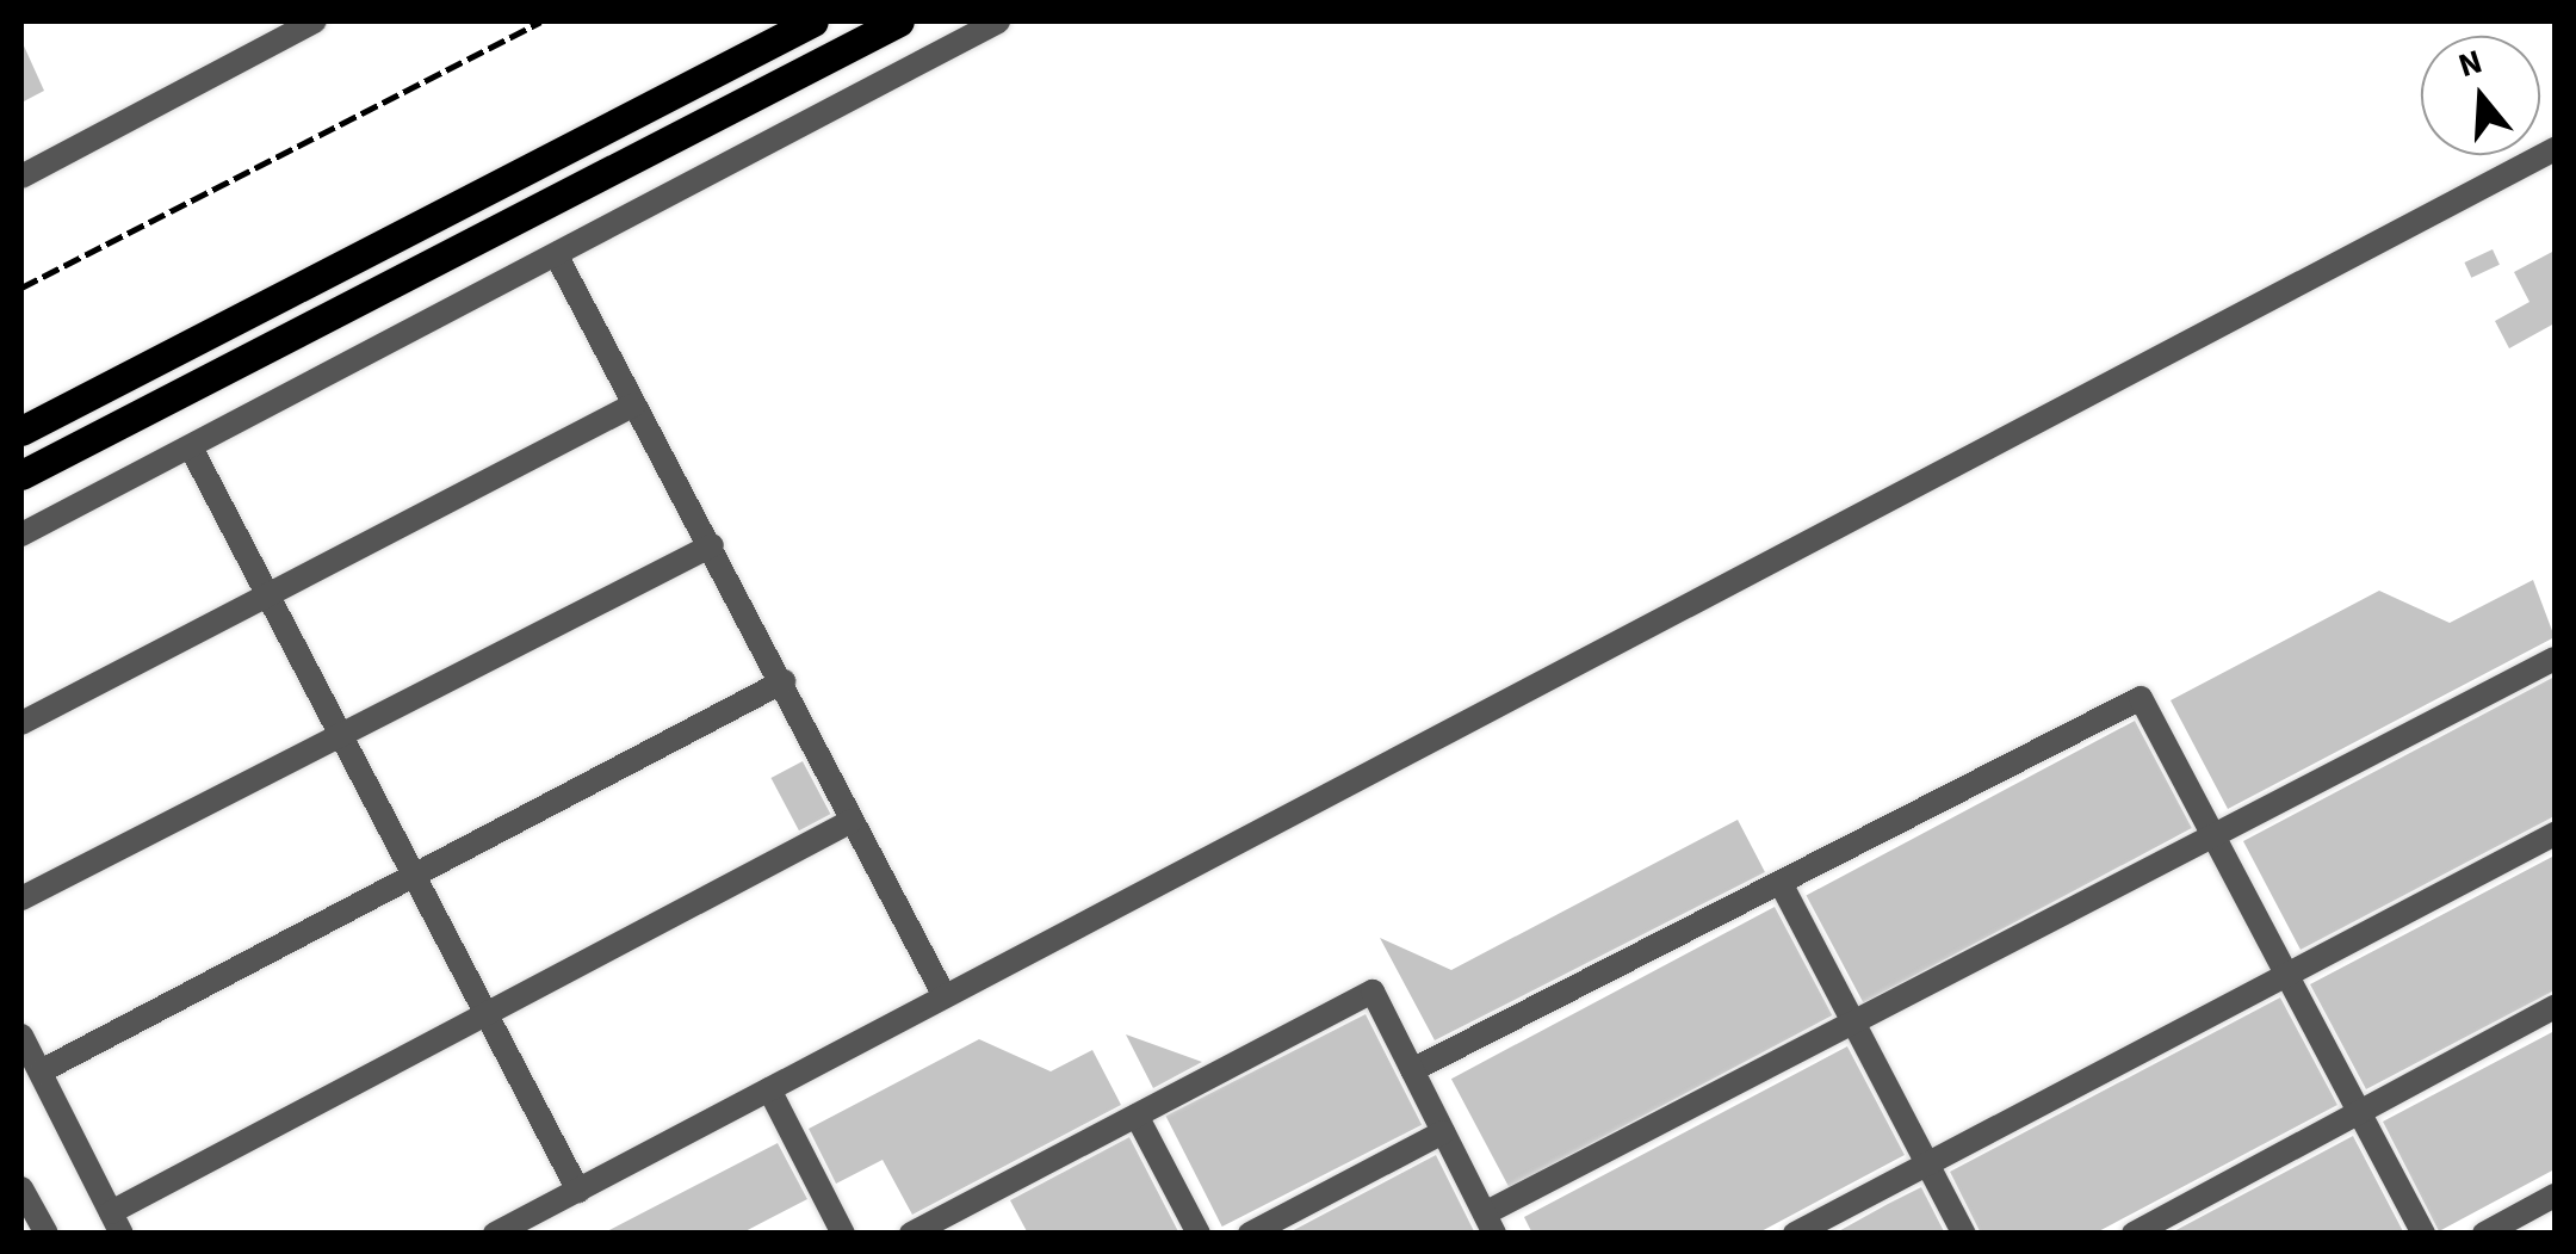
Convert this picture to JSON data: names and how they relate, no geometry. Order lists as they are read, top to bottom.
{
  "north": "top"
}
